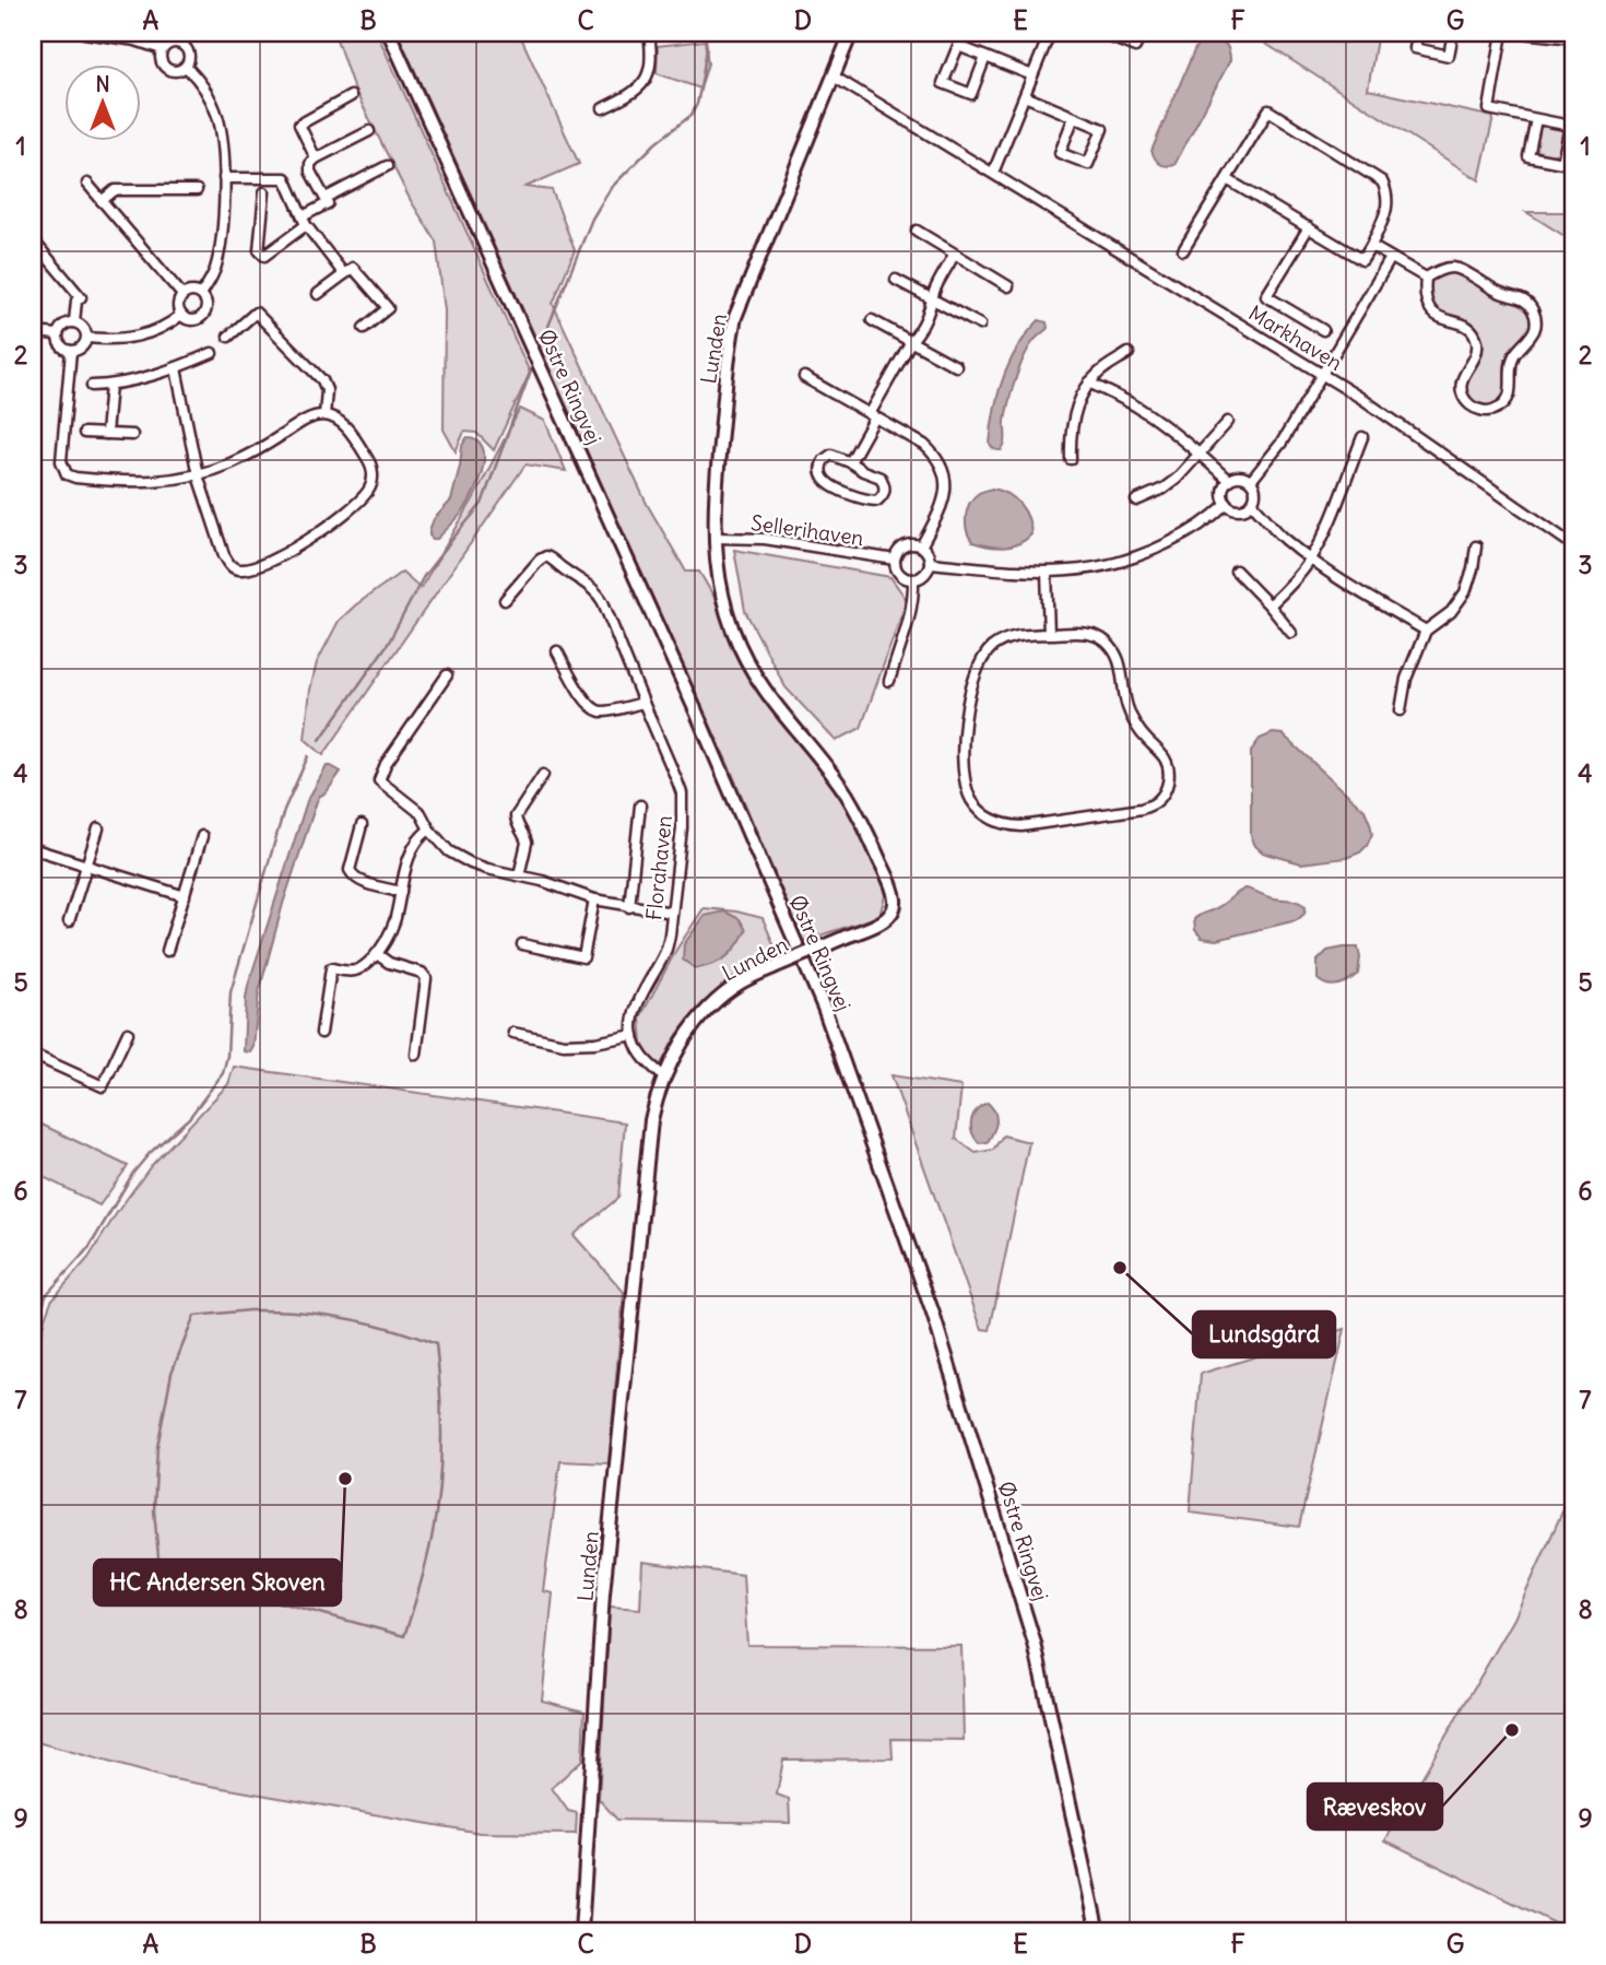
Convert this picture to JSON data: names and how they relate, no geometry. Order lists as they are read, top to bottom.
{
  "streets": {
    "street": [
      "Markhaven",
      "Lunden",
      "Østre Ringvej",
      "Sellerihaven",
      "Florahaven"
    ]
  },
  "crossings": [
    ["Markhaven", "Lunden"],
    ["Lunden", "Sellerihaven"]
  ],
  "places": ["Lundsgård", "HC Andersen Skoven", "Ræveskov"],
  "north": "top",
  "grid": {
    "columns": [
      "A",
      "B",
      "C",
      "D",
      "E",
      "F",
      "G"
    ],
    "rows": [
      "1",
      "2",
      "3",
      "4",
      "5",
      "6",
      "7",
      "8",
      "9"
    ]
  }
}
